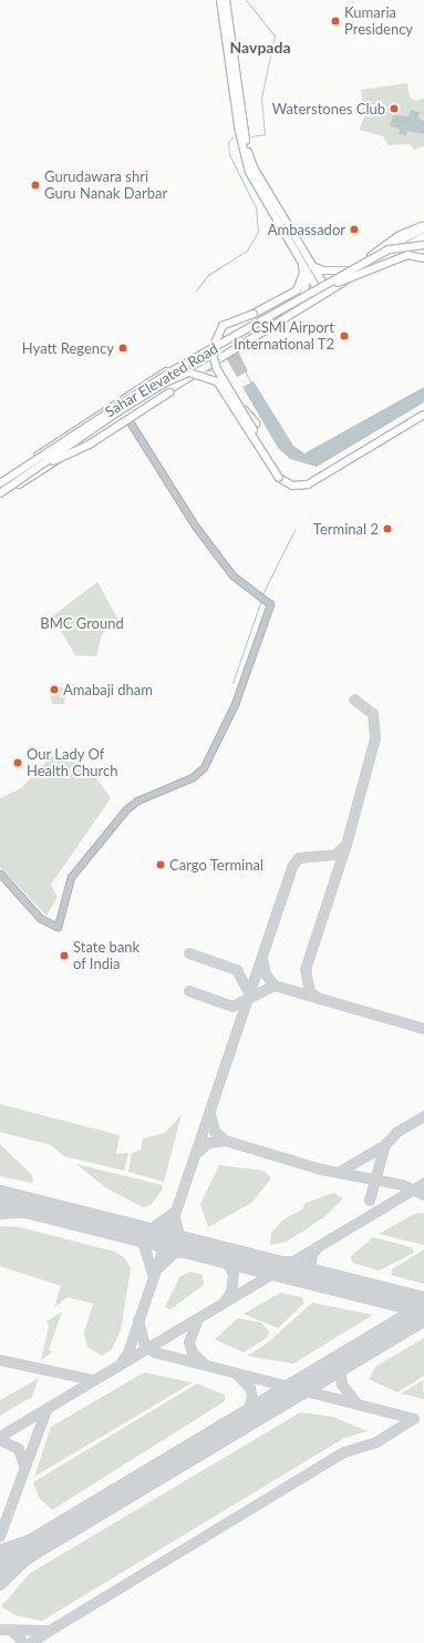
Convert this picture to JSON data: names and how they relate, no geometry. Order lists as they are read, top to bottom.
{
  "streets": {
    "main road": ["Sahar Elevated Road"]
  },
  "districts": ["Navpada"],
  "parks": ["BMC Ground"],
  "places": [
    "Kumaria Presidency",
    "Waterstones Club",
    "Gurudawara shri Guru Nanak Darbar",
    "Ambassador",
    "CSMI Airport International T2",
    "Hyatt Regency",
    "Terminal 2",
    "Amabaji dham",
    "Our Lady Of Health Church",
    "Cargo Terminal",
    "State bank of India"
  ]
}
